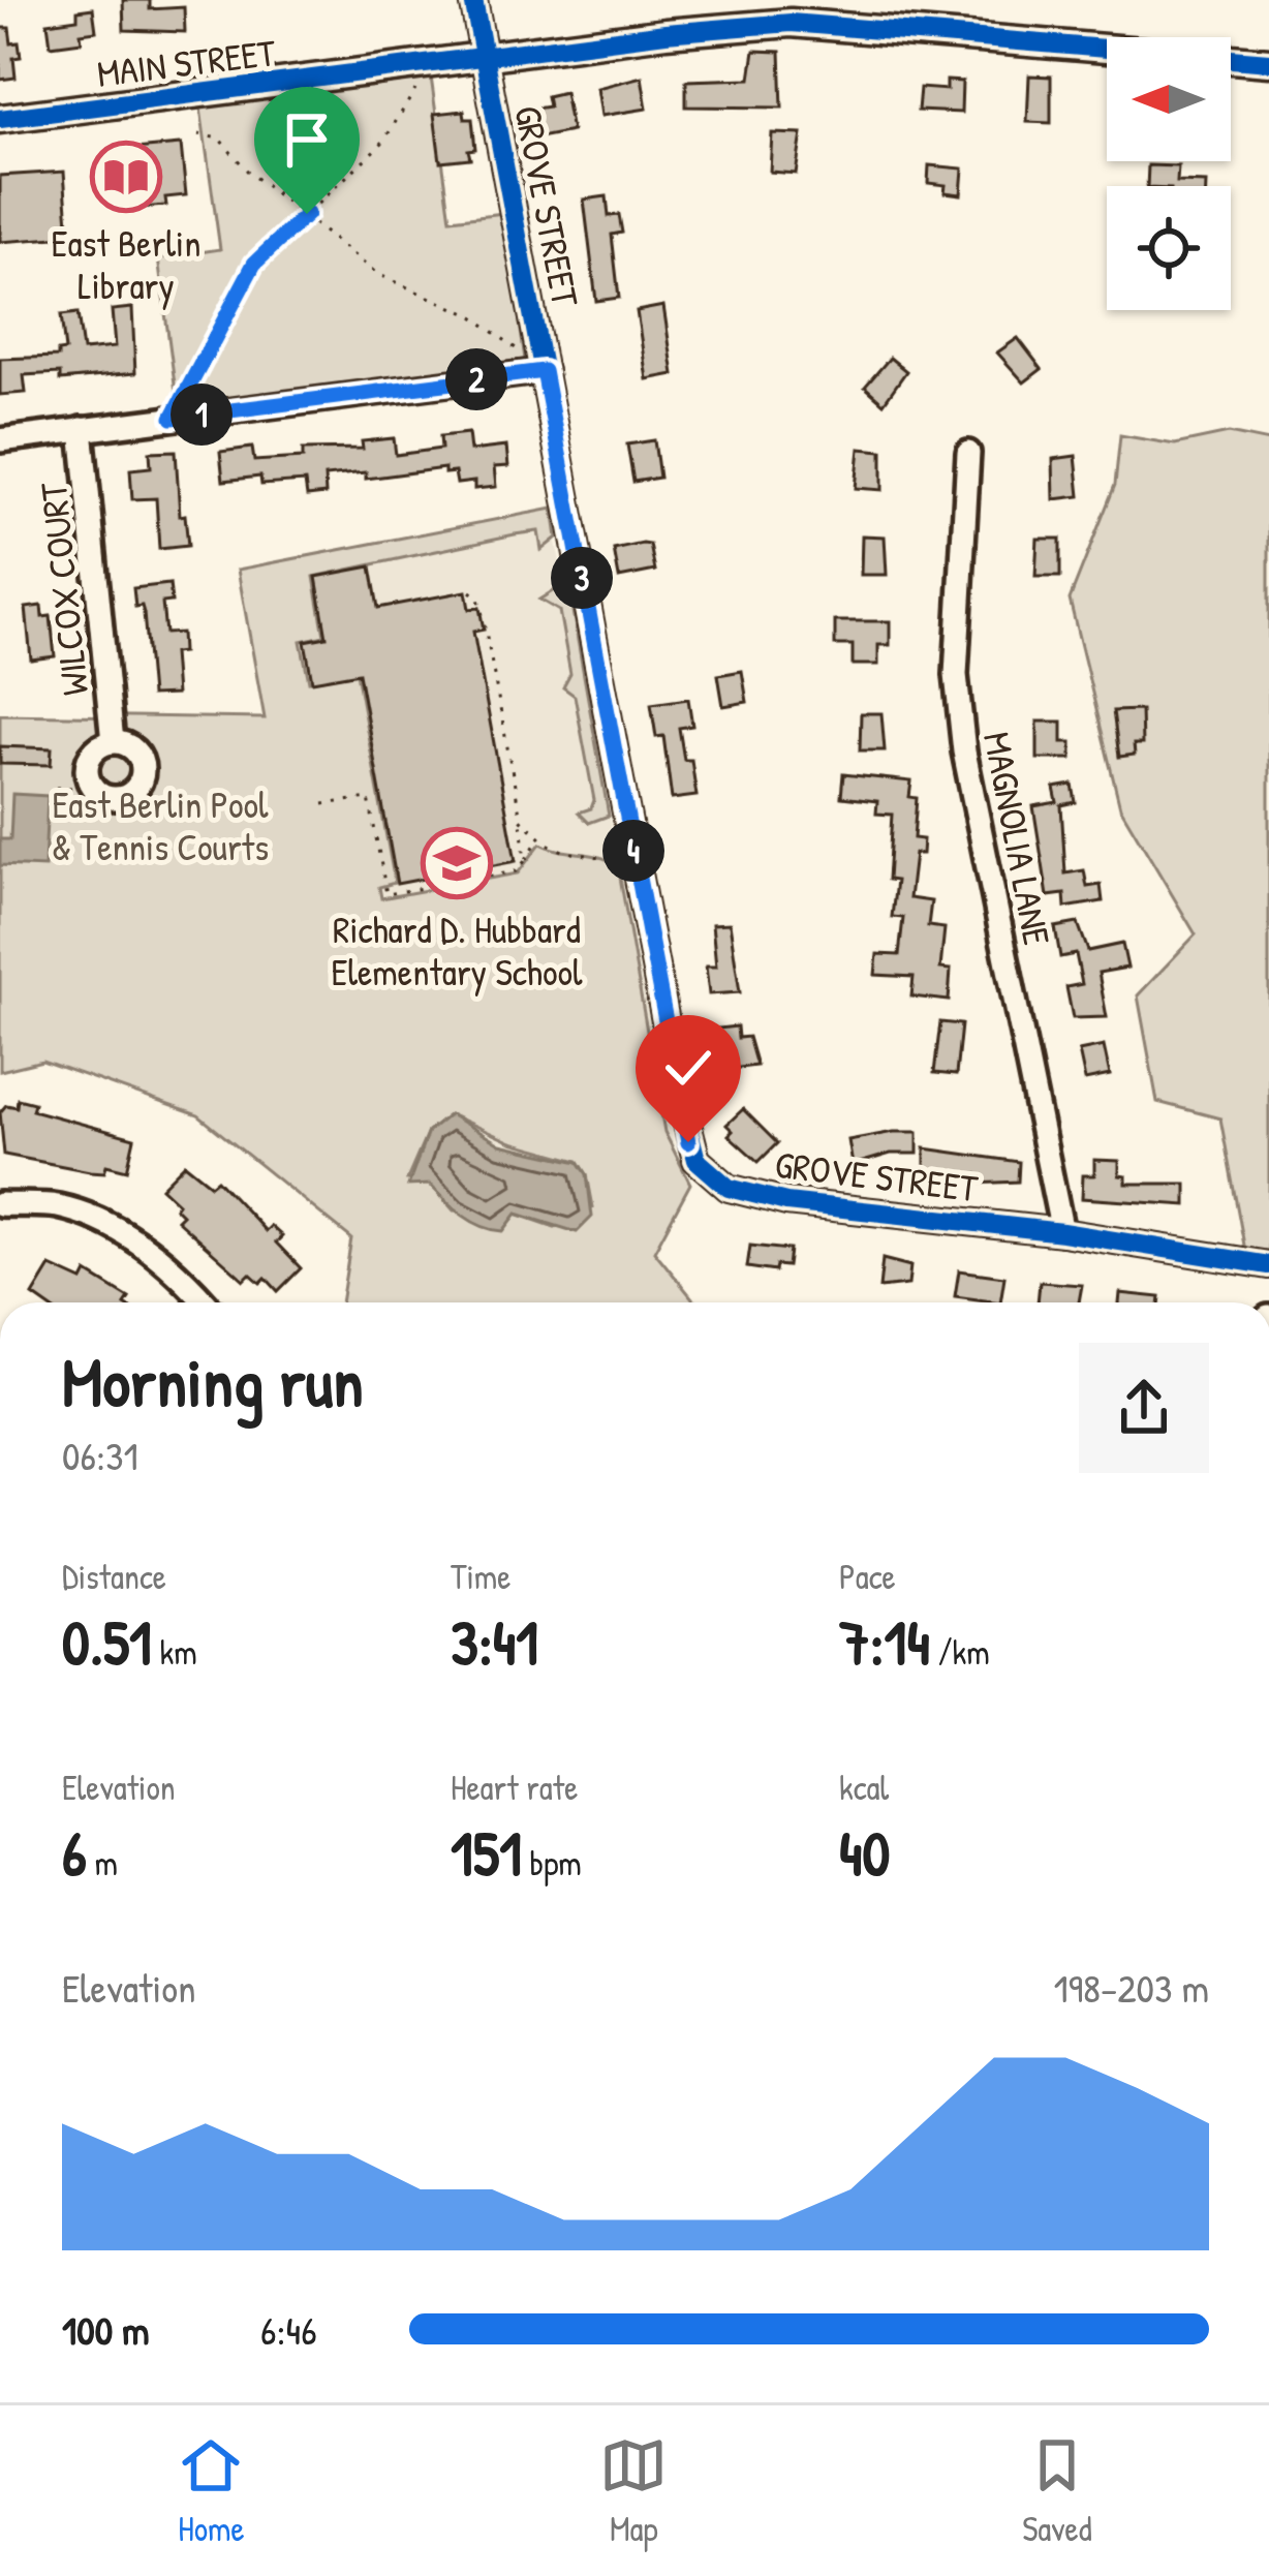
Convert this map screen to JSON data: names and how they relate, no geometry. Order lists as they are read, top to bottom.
{
  "streets": {
    "street": [
      "MAIN STREET",
      "GROVE STREET",
      "WILCOX COURT",
      "MAGNOLIA LANE"
    ]
  },
  "crossings": [
    ["MAIN STREET", "GROVE STREET"],
    ["GROVE STREET", "MAGNOLIA LANE"]
  ],
  "parks": ["East Berlin Pool & Tennis Courts"],
  "places": {
    "library": ["East Berlin Library"],
    "school or university": ["Richard D. Hubbard Elementary School"]
  },
  "north": "left",
  "page": {
    "pins": [
      "2",
      "1",
      "3",
      "4"
    ],
    "heading": ["Morning run", "06:31"],
    "stats": [
      ["Distance", "0.51 km"],
      ["Time", "3:41"],
      ["Pace", "7:14 /km"],
      ["Elevation", "6 m"],
      ["Heart rate", "151 bpm"],
      ["kcal", "40"]
    ],
    "chart": ["Elevation", "198–203 m"],
    "list": [
      {
        "name": "100 m",
        "note": "6:46"
      }
    ],
    "tabs": ["Home", "Map", "Saved"]
  }
}
